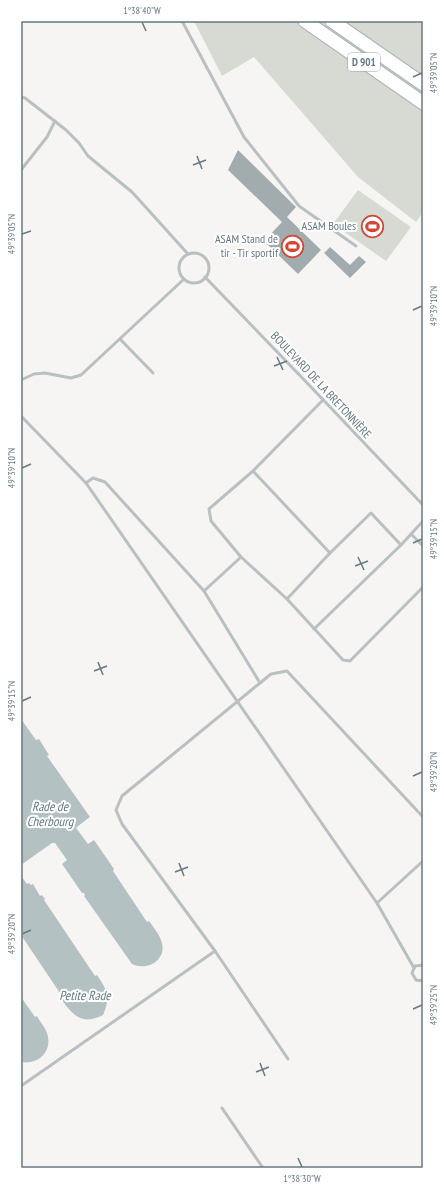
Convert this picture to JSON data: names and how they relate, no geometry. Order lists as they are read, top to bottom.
{
  "streets": {
    "main road": ["D 901"],
    "lane": ["BOULEVARD DE LA BRETONNIÈRE"]
  },
  "water": ["Rade de Cherbourg", "Petite Rade"],
  "places": {
    "sports": ["ASAM Boules", "ASAM Stand de tir - Tir sportif"]
  },
  "coordinates": [
    "1°38'40\"W",
    "49°39'05\"N",
    "49°39'10\"N",
    "49°39'15\"N",
    "49°39'20\"N",
    "49°39'25\"N",
    "1°38'30\"W"
  ]
}
